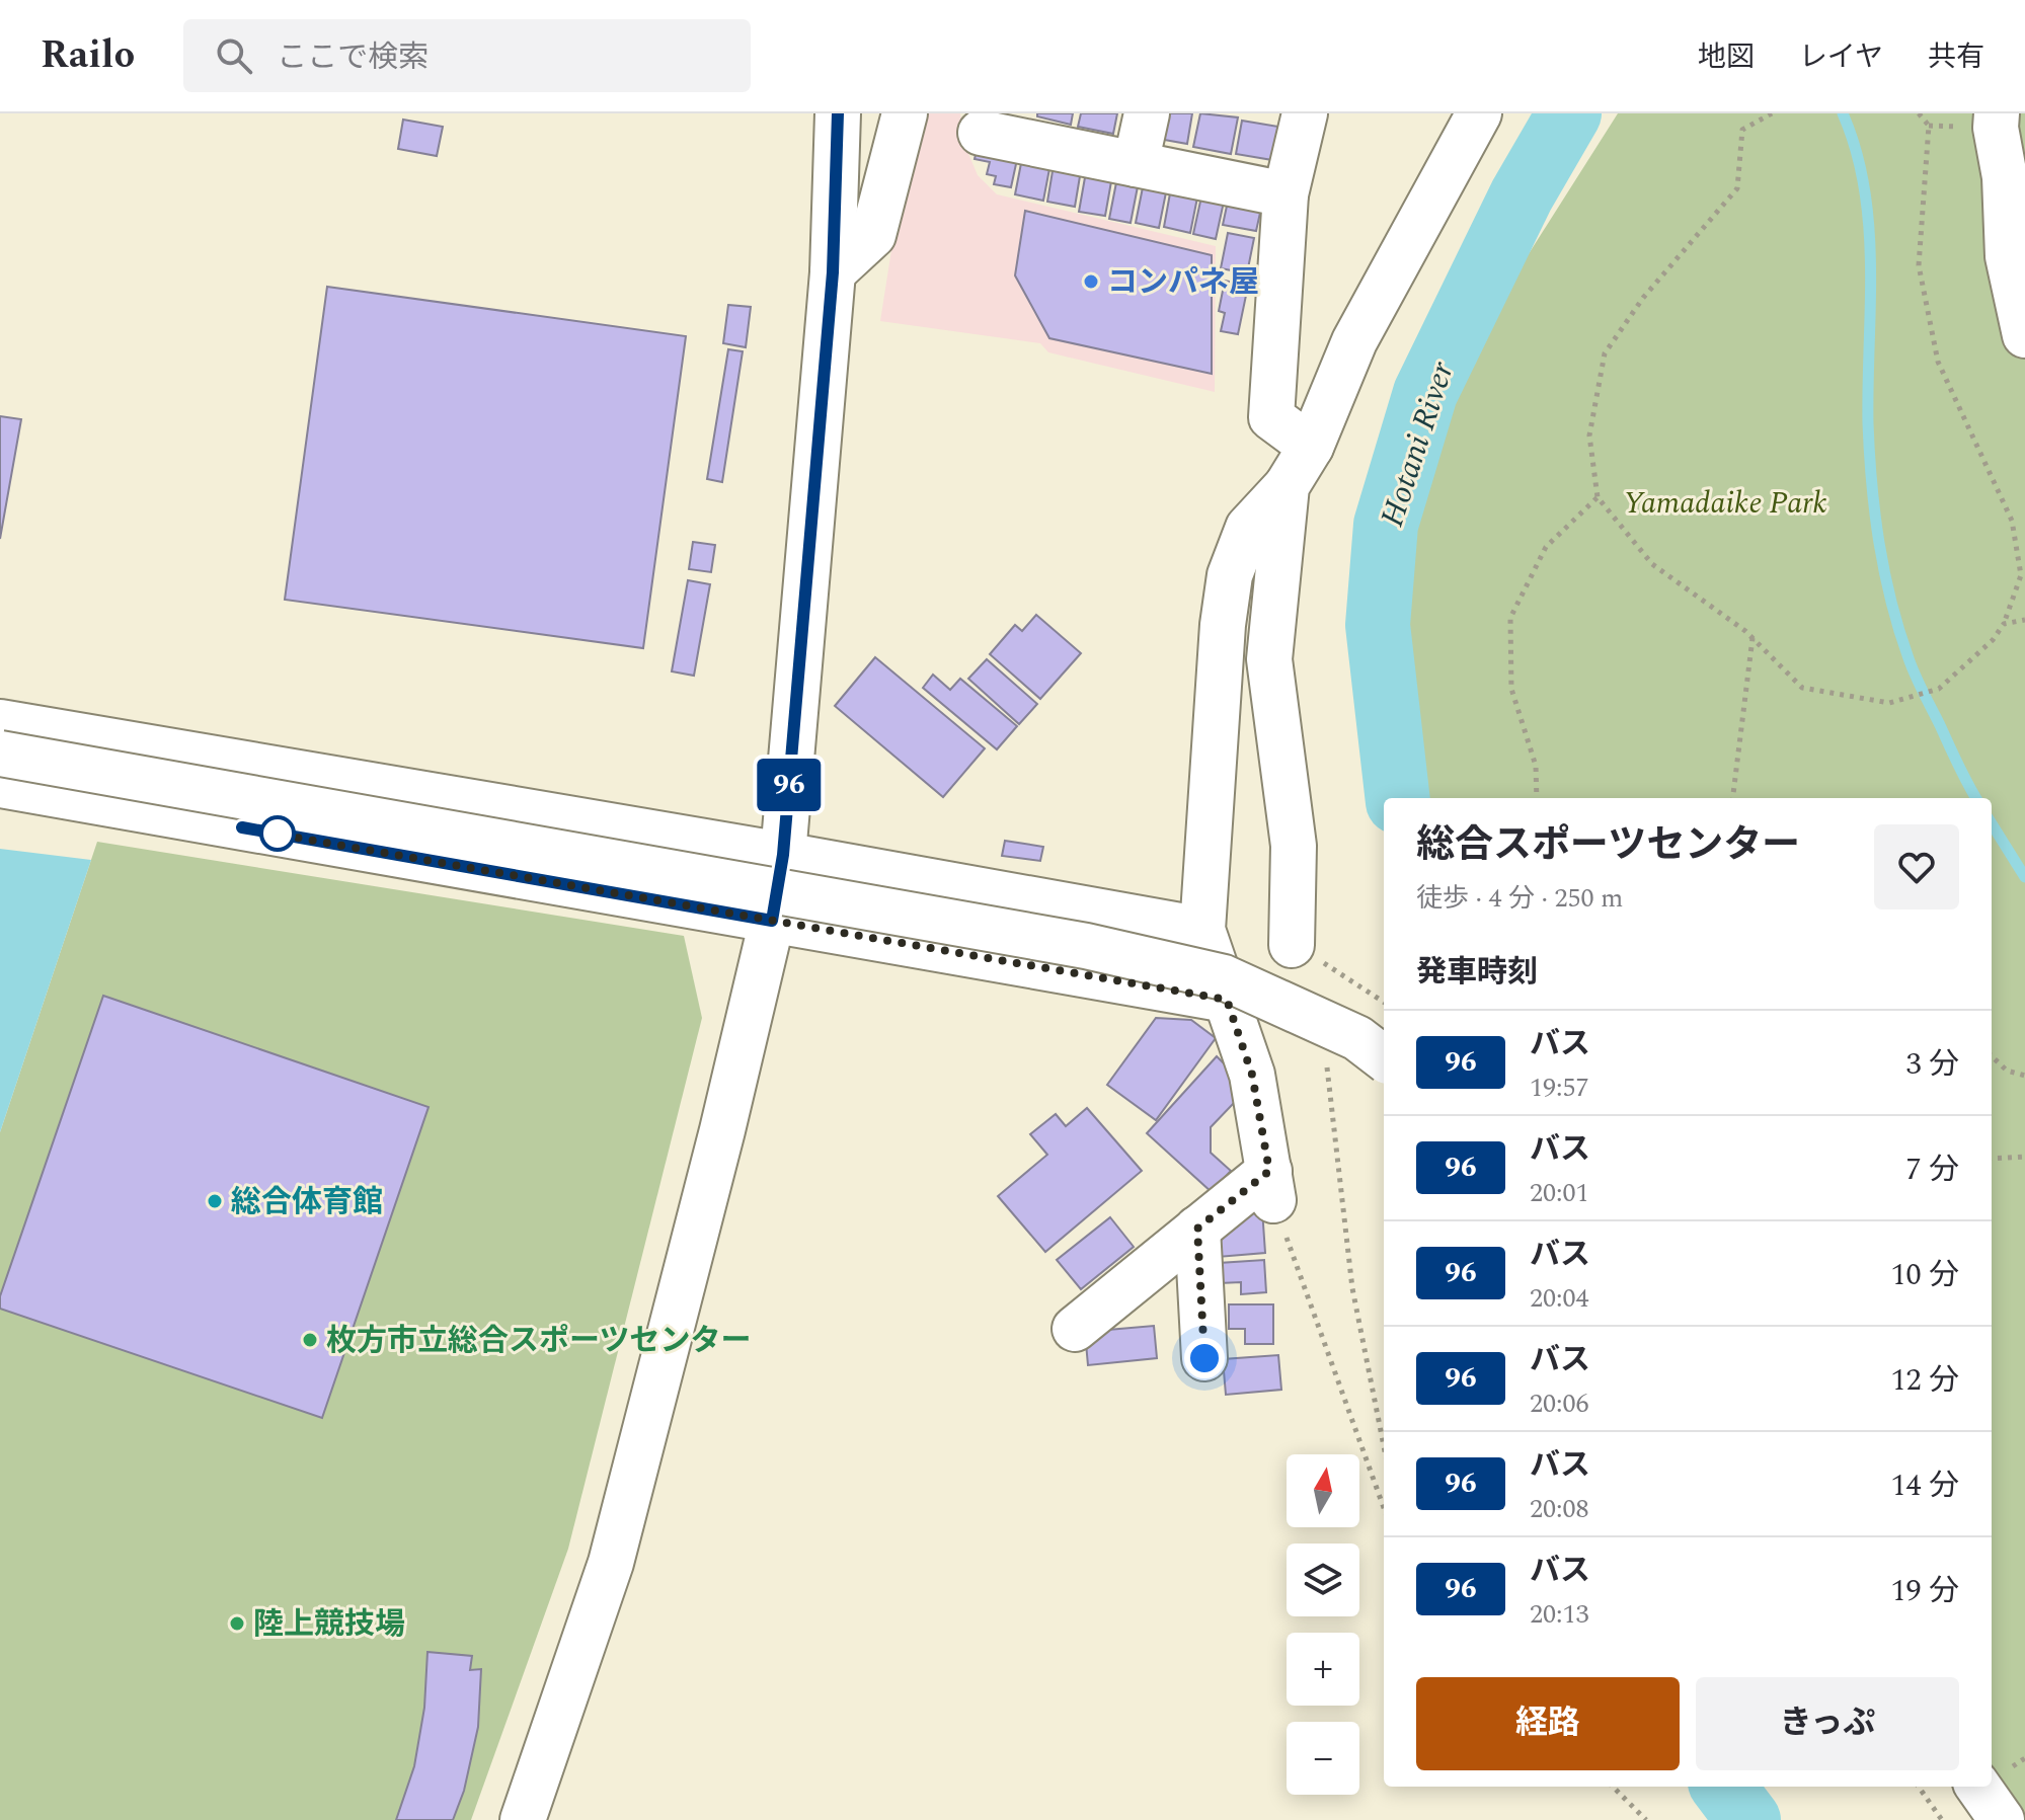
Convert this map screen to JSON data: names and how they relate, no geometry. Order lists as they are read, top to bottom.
{
  "water": ["Hotani River"],
  "parks": ["Yamadaike Park"],
  "places": [
    "コンパネ屋",
    "総合体育館",
    "枚方市立総合スポーツセンター",
    "陸上競技場"
  ],
  "lines": ["bus line 96"],
  "north": "top",
  "page": {
    "header": "Railo",
    "search": "ここで検索",
    "nav": ["地図", "レイヤ", "共有"],
    "on_map": "96",
    "heading": [
      ["総合スポーツセンター", "徒歩 · 4 分 · 250 m"],
      "発車時刻"
    ],
    "list": [
      {
        "mark": "96",
        "name": "バス",
        "note": "19:57",
        "value": "3 分"
      },
      {
        "mark": "96",
        "name": "バス",
        "note": "20:01",
        "value": "7 分"
      },
      {
        "mark": "96",
        "name": "バス",
        "note": "20:04",
        "value": "10 分"
      },
      {
        "mark": "96",
        "name": "バス",
        "note": "20:06",
        "value": "12 分"
      },
      {
        "mark": "96",
        "name": "バス",
        "note": "20:08",
        "value": "14 分"
      },
      {
        "mark": "96",
        "name": "バス",
        "note": "20:13",
        "value": "19 分"
      }
    ],
    "map_buttons": ["+", "−"],
    "buttons": ["経路", "きっぷ"]
  }
}
